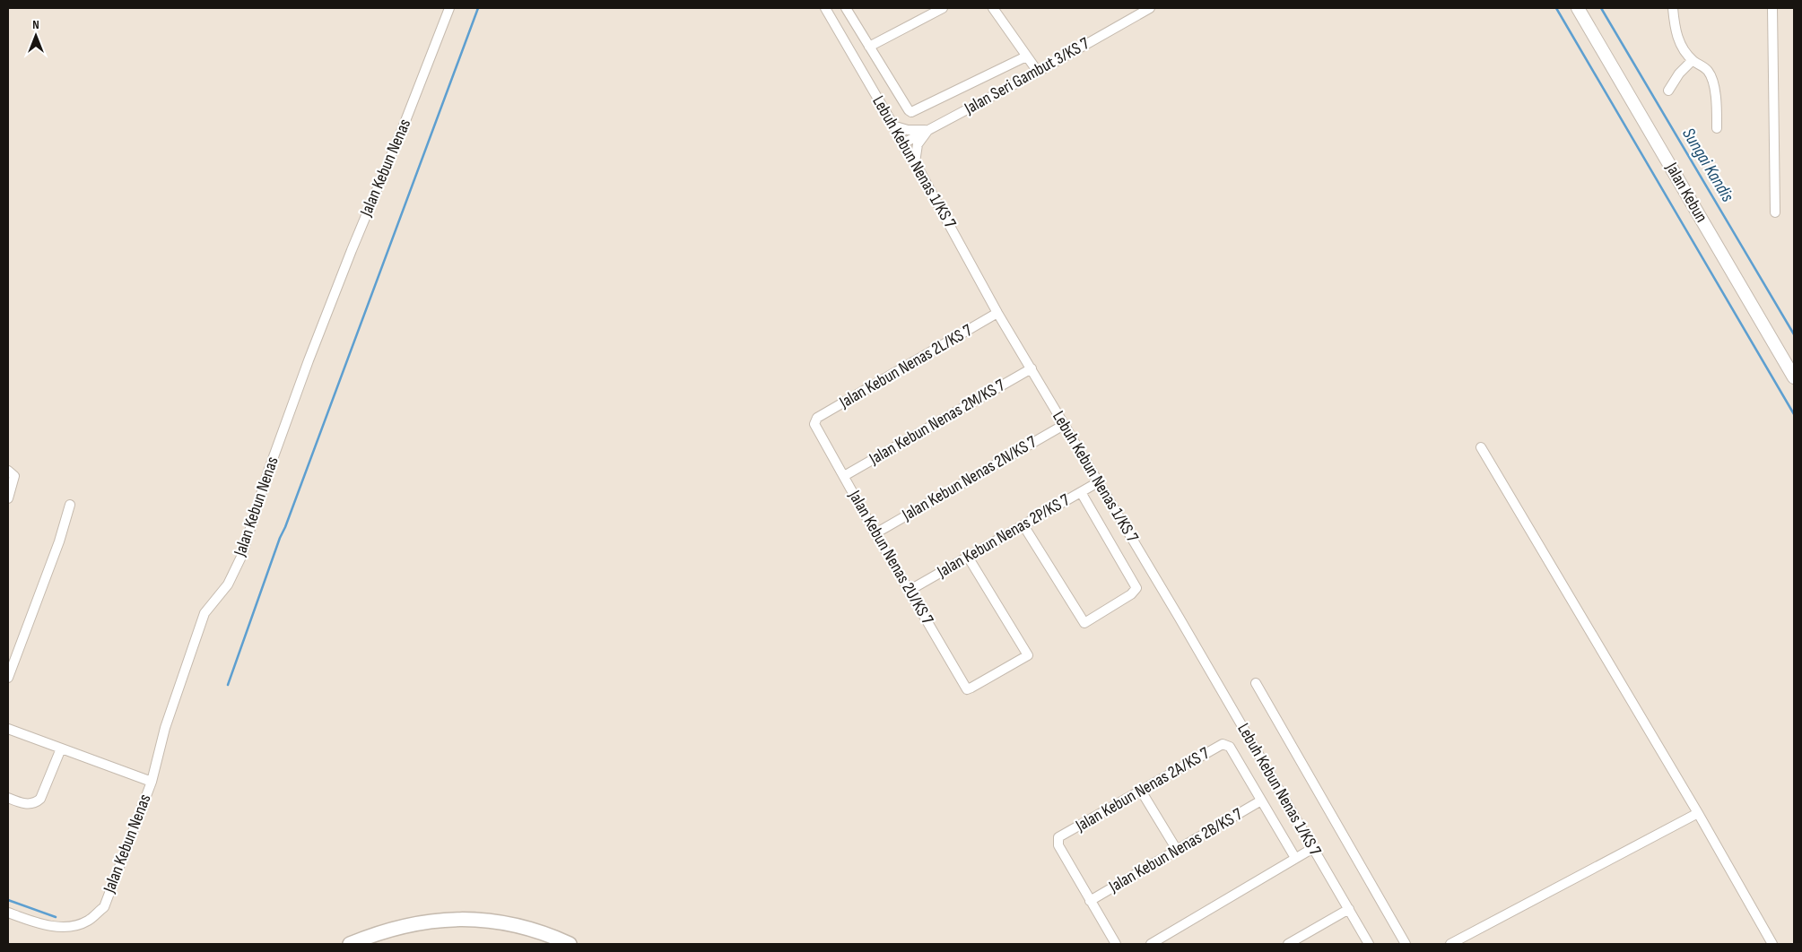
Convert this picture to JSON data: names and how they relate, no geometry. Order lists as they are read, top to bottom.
{
  "streets": {
    "main road": ["Jalan Kebun"],
    "street": [
      "Jalan Seri Gambut 3/KS 7",
      "Lebuh Kebun Nenas 1/KS 7",
      "Jalan Kebun Nenas",
      "Jalan Kebun Nenas 2L/KS 7",
      "Jalan Kebun Nenas 2M/KS 7",
      "Jalan Kebun Nenas 2N/KS 7",
      "Jalan Kebun Nenas 2P/KS 7",
      "Jalan Kebun Nenas 2U/KS 7",
      "Jalan Kebun Nenas 2A/KS 7",
      "Jalan Kebun Nenas 2B/KS 7"
    ]
  },
  "crossings": [
    ["Jalan Seri Gambut 3/KS 7", "Lebuh Kebun Nenas 1/KS 7"],
    ["Lebuh Kebun Nenas 1/KS 7", "Jalan Kebun Nenas 2L/KS 7"],
    ["Lebuh Kebun Nenas 1/KS 7", "Jalan Kebun Nenas 2M/KS 7"],
    ["Lebuh Kebun Nenas 1/KS 7", "Jalan Kebun Nenas 2N/KS 7"],
    ["Lebuh Kebun Nenas 1/KS 7", "Jalan Kebun Nenas 2P/KS 7"],
    ["Jalan Kebun Nenas 2L/KS 7", "Jalan Kebun Nenas 2U/KS 7"],
    ["Jalan Kebun Nenas 2M/KS 7", "Jalan Kebun Nenas 2U/KS 7"],
    ["Jalan Kebun Nenas 2N/KS 7", "Jalan Kebun Nenas 2U/KS 7"],
    ["Jalan Kebun Nenas 2P/KS 7", "Jalan Kebun Nenas 2U/KS 7"],
    ["Jalan Kebun Nenas 2A/KS 7", "Jalan Kebun Nenas 2B/KS 7"]
  ],
  "water": ["Sungai Kandis"],
  "north": "top"
}
